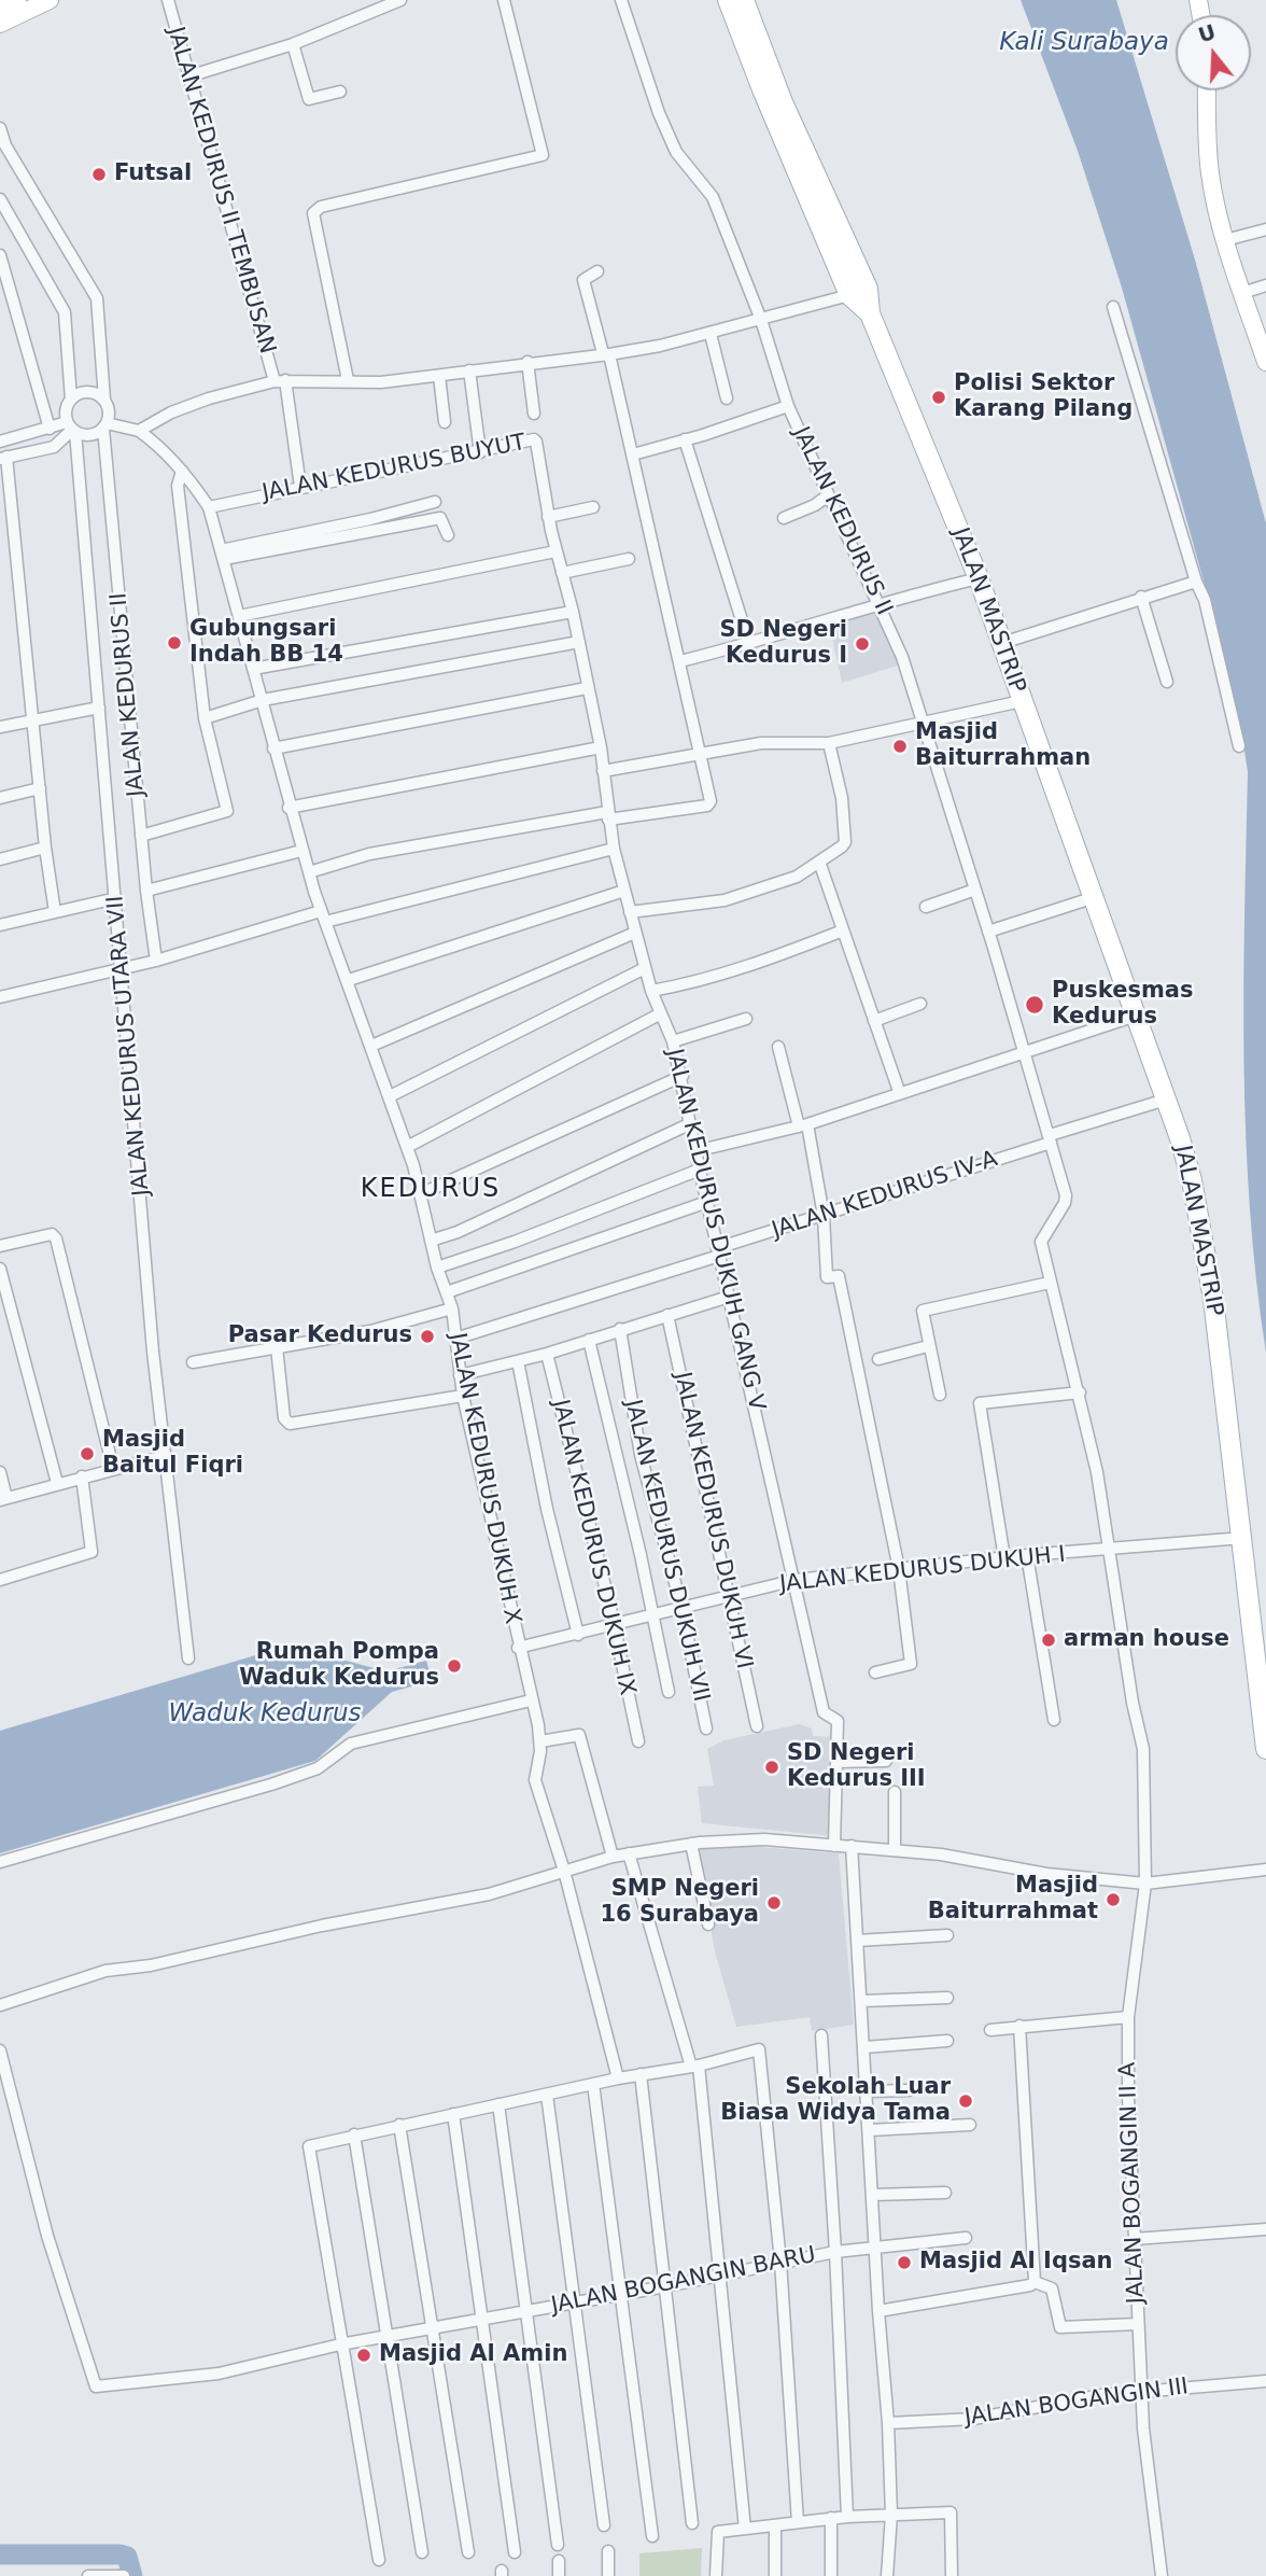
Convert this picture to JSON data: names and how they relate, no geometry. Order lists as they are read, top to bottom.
{
  "streets": {
    "main road": ["JALAN MASTRIP"],
    "street": [
      "JALAN KEDURUS II TEMBUSAN",
      "JALAN KEDURUS BUYUT",
      "JALAN KEDURUS II",
      "JALAN KEDURUS UTARA VII",
      "JALAN KEDURUS IV-A",
      "JALAN KEDURUS DUKUH GANG V",
      "JALAN KEDURUS DUKUH X",
      "JALAN KEDURUS DUKUH VI",
      "JALAN KEDURUS DUKUH IX",
      "JALAN KEDURUS DUKUH VII",
      "JALAN KEDURUS DUKUH I",
      "JALAN BOGANGIN II A",
      "JALAN BOGANGIN BARU",
      "JALAN BOGANGIN III"
    ]
  },
  "crossings": [
    ["JALAN KEDURUS II TEMBUSAN", "JALAN KEDURUS BUYUT"],
    ["JALAN KEDURUS BUYUT", "JALAN KEDURUS DUKUH GANG V"],
    ["JALAN KEDURUS II", "JALAN KEDURUS UTARA VII"],
    ["JALAN KEDURUS II", "JALAN KEDURUS IV-A"],
    ["JALAN KEDURUS II", "JALAN BOGANGIN II A"],
    ["JALAN MASTRIP", "JALAN KEDURUS IV-A"],
    ["JALAN MASTRIP", "JALAN KEDURUS DUKUH I"],
    ["JALAN KEDURUS IV-A", "JALAN KEDURUS DUKUH GANG V"],
    ["JALAN KEDURUS IV-A", "JALAN KEDURUS DUKUH X"],
    ["JALAN KEDURUS DUKUH GANG V", "JALAN KEDURUS DUKUH I"],
    ["JALAN KEDURUS DUKUH X", "JALAN KEDURUS DUKUH I"],
    ["JALAN KEDURUS DUKUH VI", "JALAN KEDURUS DUKUH I"],
    ["JALAN KEDURUS DUKUH IX", "JALAN KEDURUS DUKUH I"],
    ["JALAN KEDURUS DUKUH VII", "JALAN KEDURUS DUKUH I"],
    ["JALAN KEDURUS DUKUH I", "JALAN BOGANGIN II A"],
    ["JALAN BOGANGIN II A", "JALAN BOGANGIN III"]
  ],
  "districts": ["KEDURUS"],
  "water": ["Kali Surabaya", "Waduk Kedurus"],
  "places": [
    "Futsal",
    "Polisi Sektor Karang Pilang",
    "Gubungsari Indah BB 14",
    "SD Negeri Kedurus I",
    "Masjid Baiturrahman",
    "Puskesmas Kedurus",
    "Pasar Kedurus",
    "Masjid Baitul Fiqri",
    "arman house",
    "Rumah Pompa Waduk Kedurus",
    "SD Negeri Kedurus III",
    "Masjid Baiturrahmat",
    "SMP Negeri 16 Surabaya",
    "Sekolah Luar Biasa Widya Tama",
    "Masjid Al Iqsan",
    "Masjid Al Amin"
  ],
  "north": "top"
}
